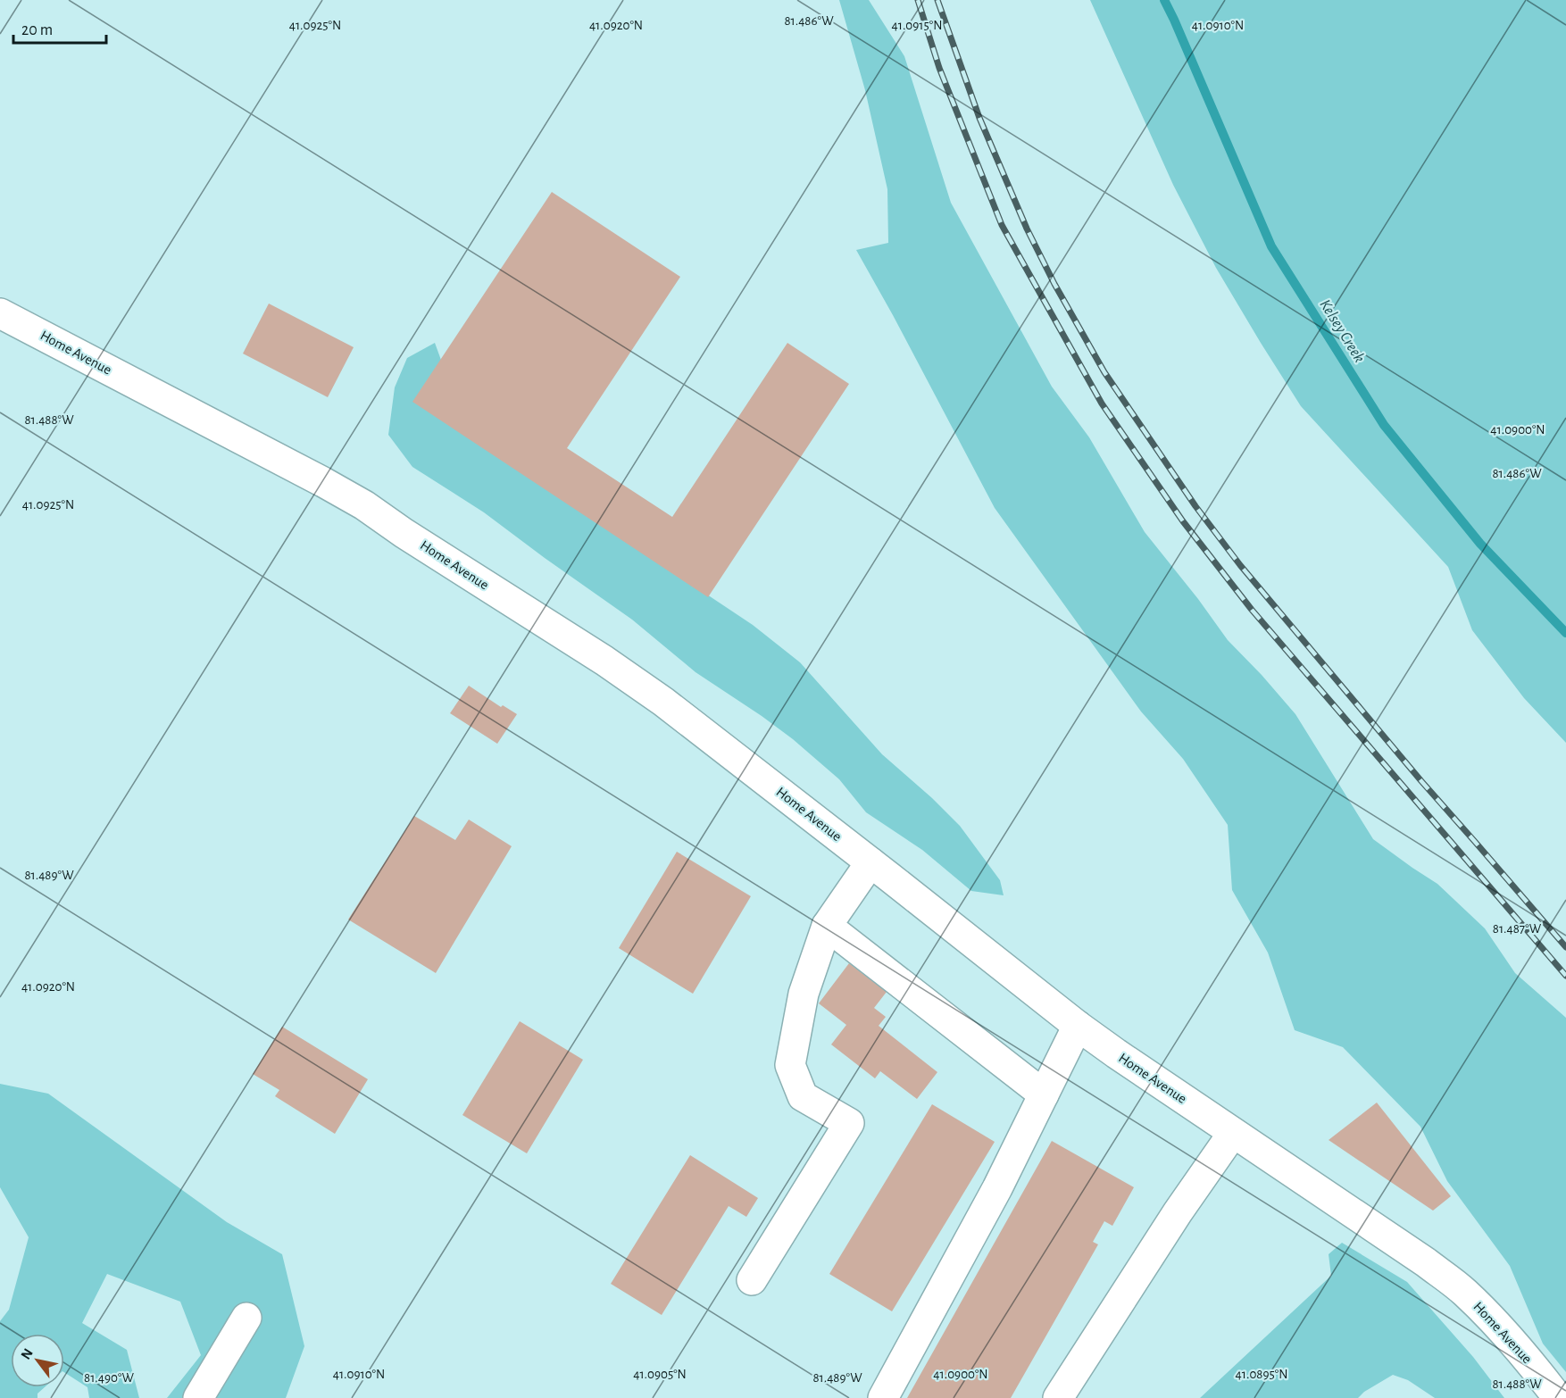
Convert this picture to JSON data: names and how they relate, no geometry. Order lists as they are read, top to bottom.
{
  "streets": {
    "street": ["Home Avenue"]
  },
  "water": ["Kelsey Creek"],
  "scale_bar": "20 m",
  "north": "top left",
  "coordinates": [
    "81.486°W",
    "41.0925°N",
    "41.0920°N",
    "41.0915°N",
    "41.0910°N",
    "81.488°W",
    "41.0900°N",
    "81.489°W",
    "81.487°W",
    "41.0905°N",
    "41.0895°N",
    "81.490°W"
  ]
}
